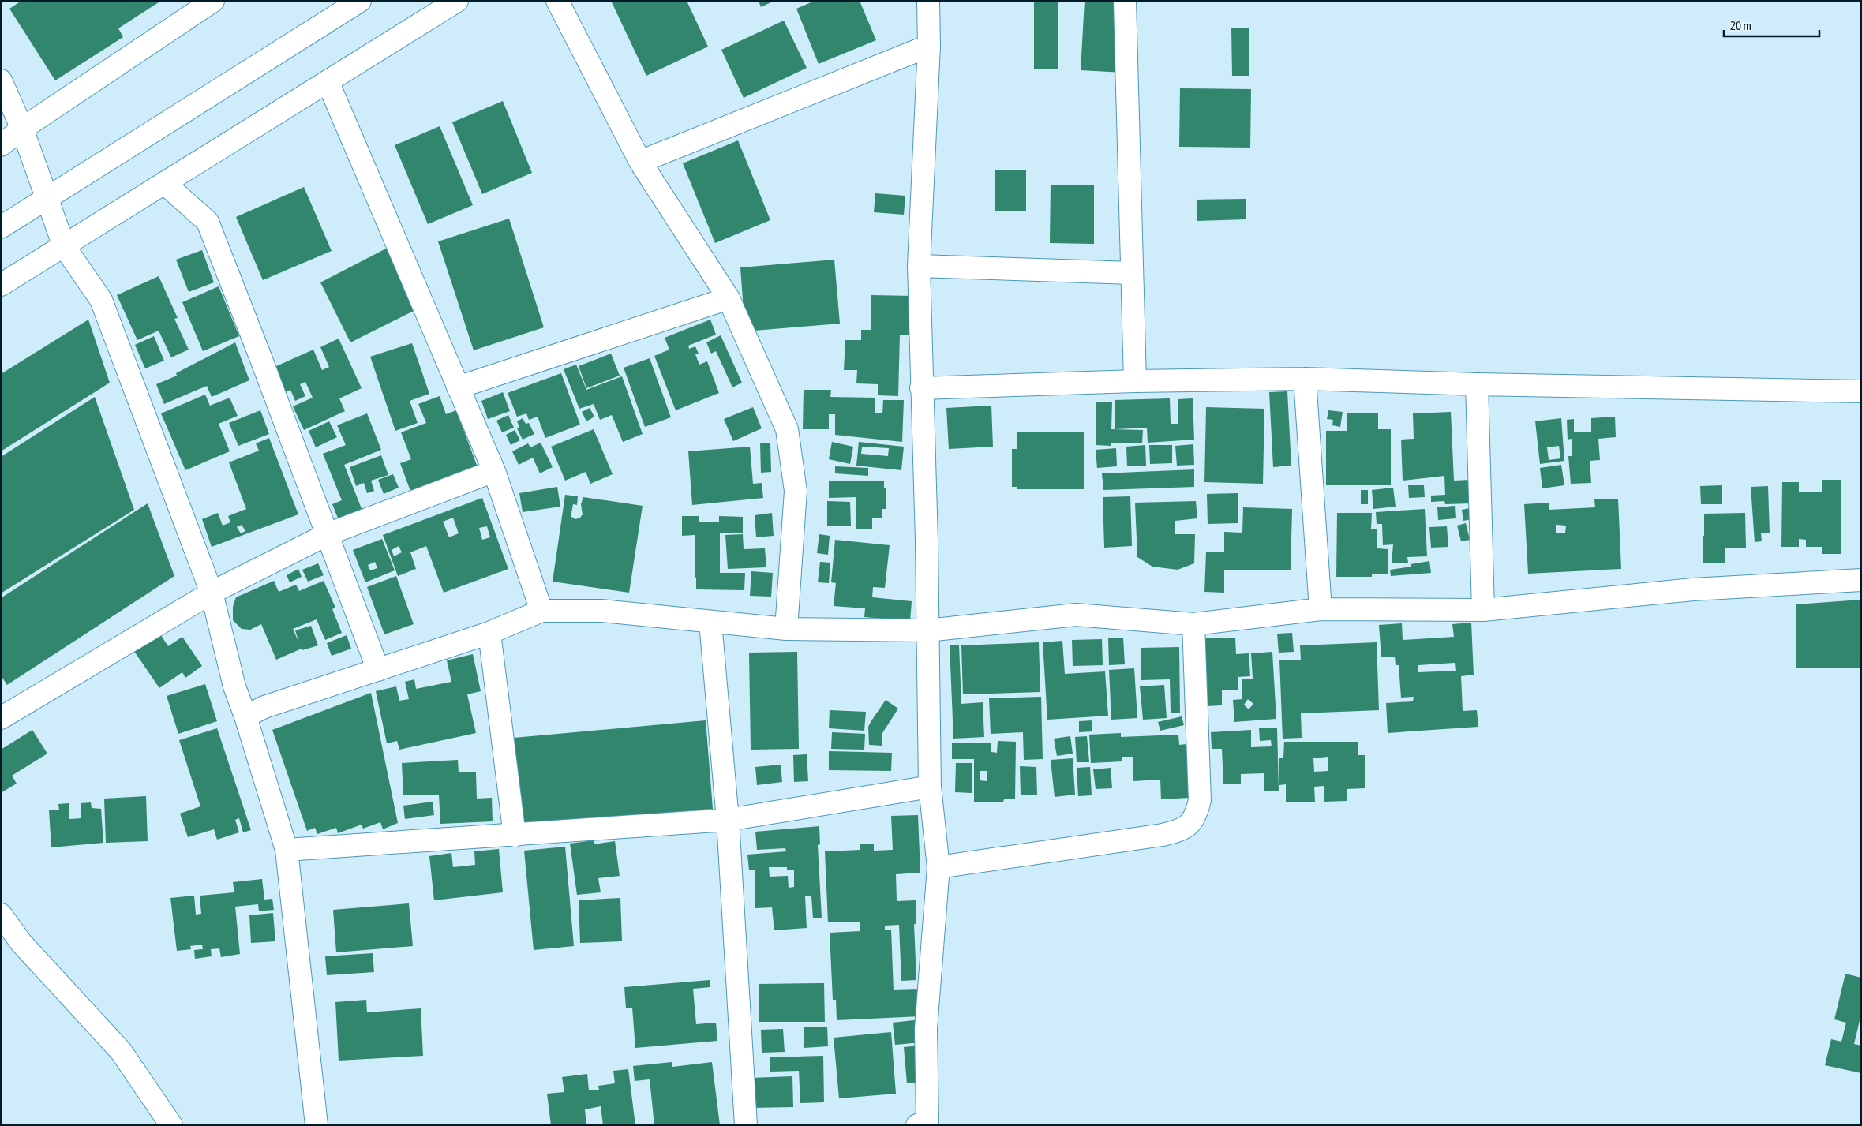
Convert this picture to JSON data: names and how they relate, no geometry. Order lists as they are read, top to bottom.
{
  "scale_bar": "20 m"
}
